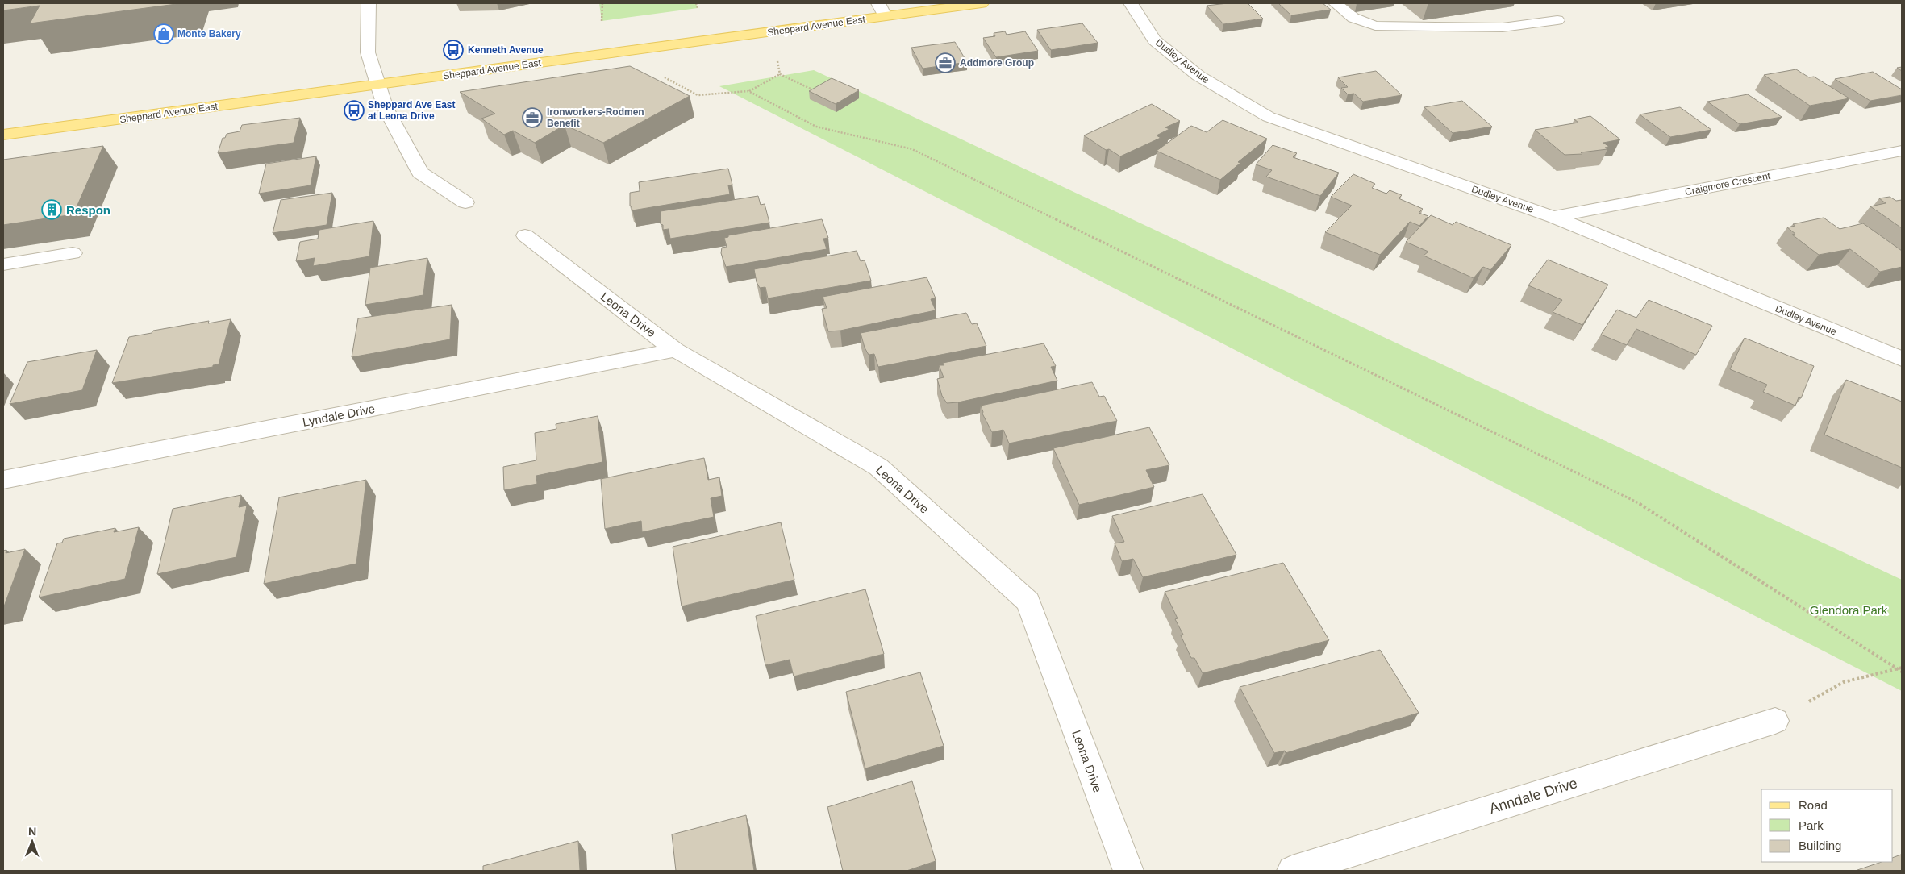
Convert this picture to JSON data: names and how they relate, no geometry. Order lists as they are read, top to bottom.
{
  "streets": {
    "main road": ["Sheppard Avenue East"],
    "street": [
      "Dudley Avenue",
      "Craigmore Crescent",
      "Leona Drive",
      "Lyndale Drive",
      "Anndale Drive"
    ]
  },
  "crossings": [
    ["Dudley Avenue", "Craigmore Crescent"],
    ["Leona Drive", "Lyndale Drive"]
  ],
  "parks": ["Glendora Park"],
  "places": {
    "shop": ["Monte Bakery"],
    "bus stop": ["Kenneth Avenue", "Sheppard Ave East at Leona Drive"],
    "office": ["Addmore Group", "Ironworkers-Rodmen Benefit"],
    "building": ["Respon"]
  },
  "legend": ["Road", "Park", "Building"],
  "north": "top"
}
